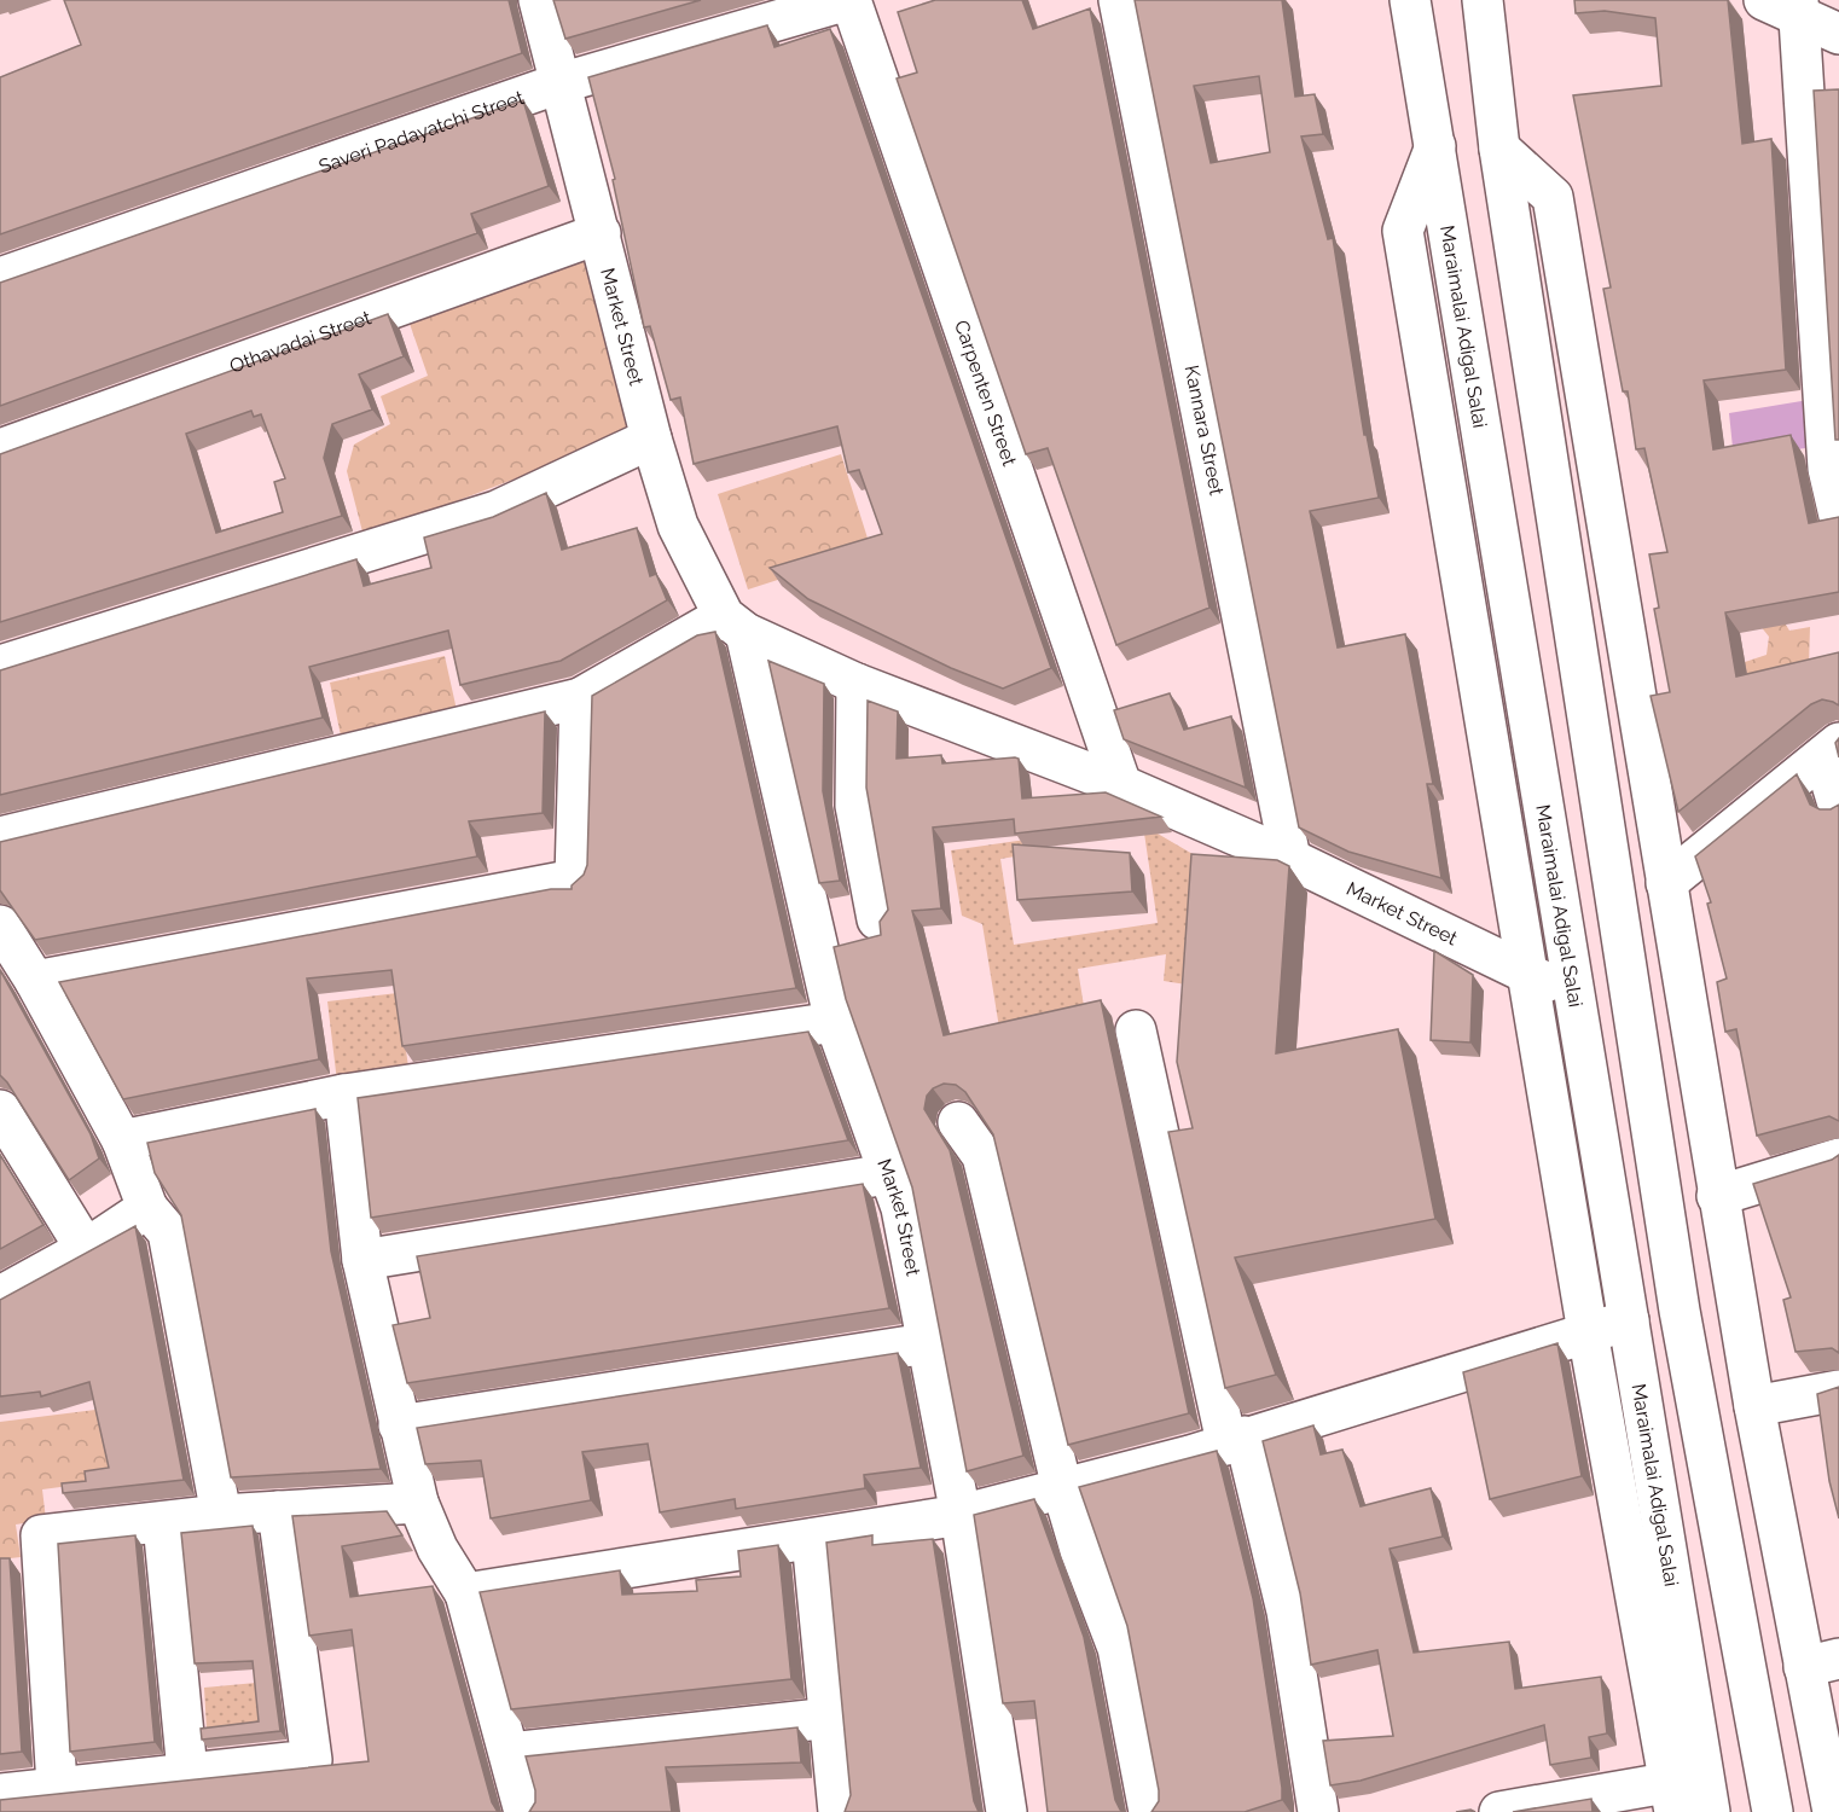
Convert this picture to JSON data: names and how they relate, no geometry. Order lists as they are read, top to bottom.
{
  "streets": {
    "street": [
      "Saveri Padayatchi Street",
      "Market Street",
      "Maraimalai Adigal Salai",
      "Othavadai Street",
      "Carpenten Street",
      "Kannara Street"
    ]
  },
  "crossings": [
    ["Saveri Padayatchi Street", "Market Street"],
    ["Saveri Padayatchi Street", "Carpenten Street"],
    ["Market Street", "Maraimalai Adigal Salai"],
    ["Market Street", "Othavadai Street"],
    ["Market Street", "Carpenten Street"],
    ["Market Street", "Kannara Street"]
  ]
}
